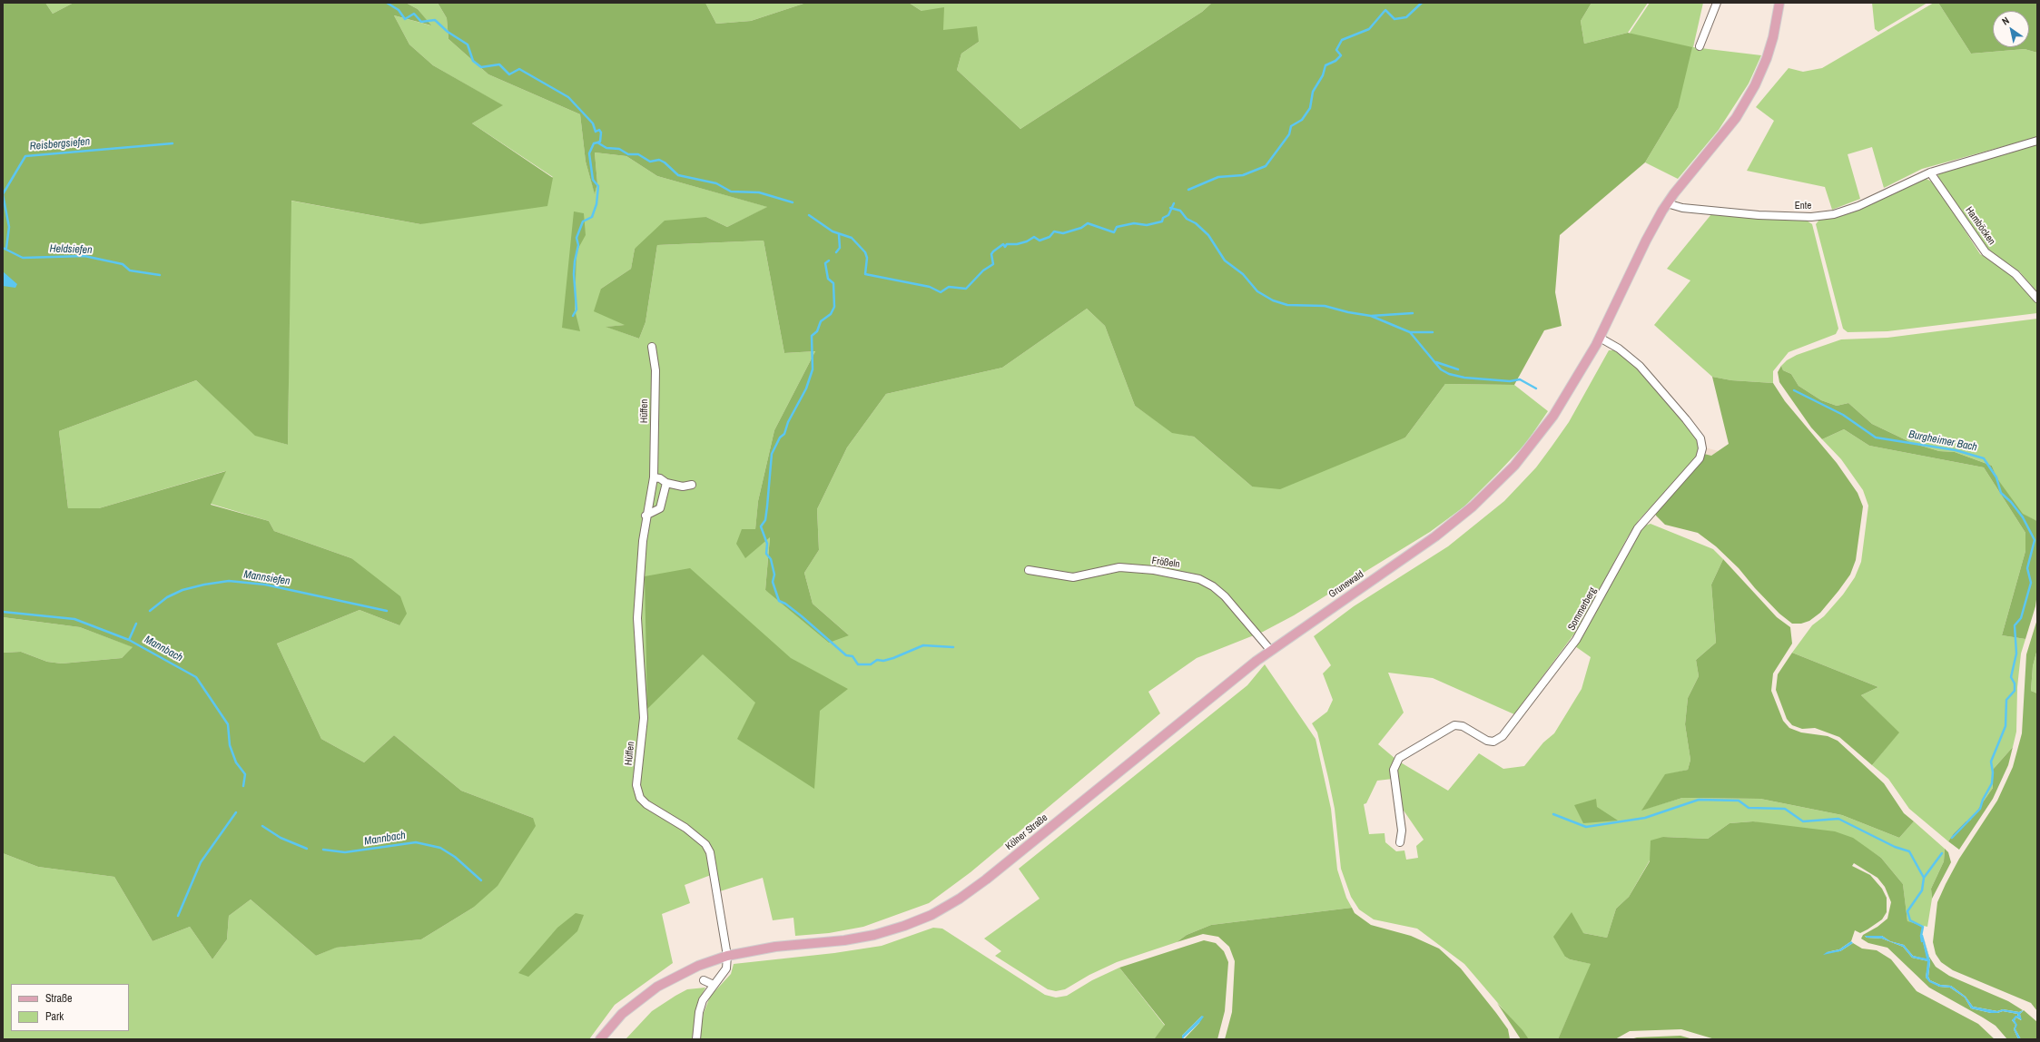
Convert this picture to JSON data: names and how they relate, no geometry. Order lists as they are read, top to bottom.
{
  "streets": {
    "main road": ["Grunewald", "Kölner Straße"],
    "street": [
      "Ente",
      "Hamböcken",
      "Hüffen",
      "Frößeln",
      "Sommerberg"
    ]
  },
  "crossings": [
    ["Ente", "Hamböcken"],
    ["Ente", "Grunewald"],
    ["Hüffen", "Kölner Straße"],
    ["Frößeln", "Grunewald"],
    ["Grunewald", "Sommerberg"],
    ["Grunewald", "Kölner Straße"]
  ],
  "water": [
    "Reisbergsiefen",
    "Heldsiefen",
    "Burgheimer Bach",
    "Mannsiefen",
    "Mannbach"
  ],
  "legend": ["Straße", "Park"],
  "north": "top left"
}
